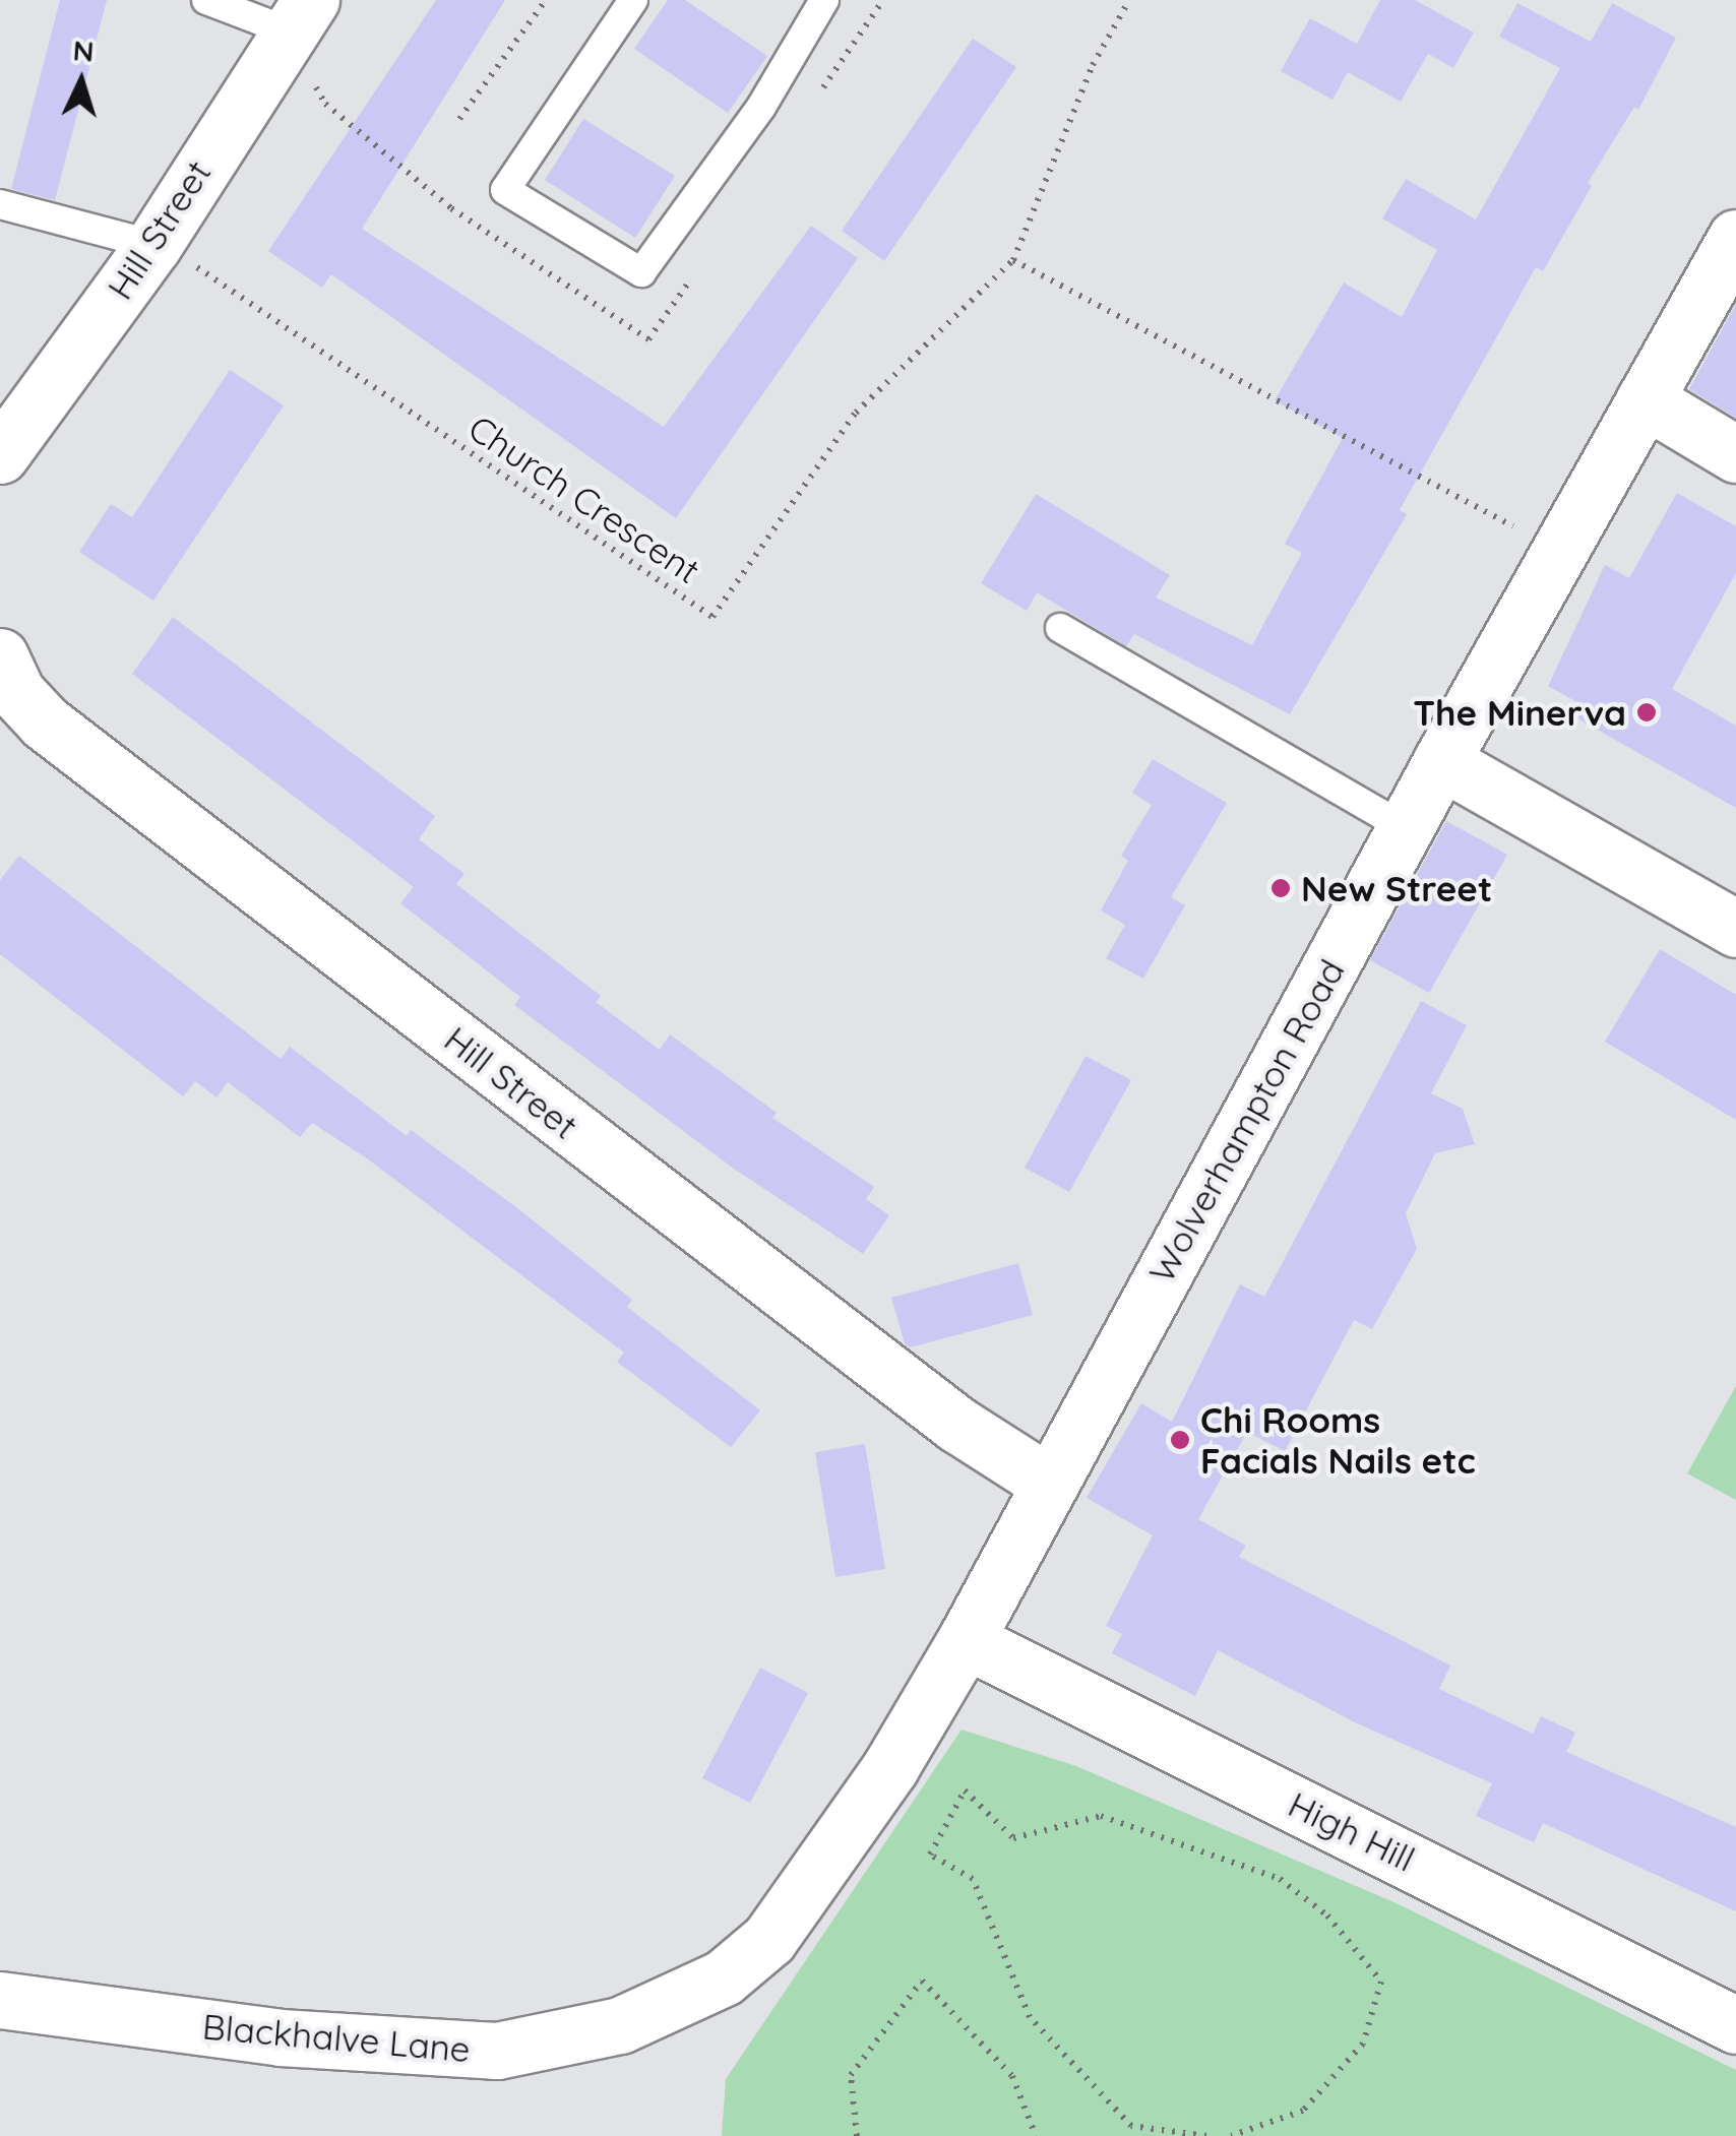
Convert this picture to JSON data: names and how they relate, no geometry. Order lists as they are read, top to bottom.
{
  "streets": {
    "street": [
      "Hill Street",
      "Wolverhampton Road",
      "High Hill",
      "Blackhalve Lane"
    ],
    "path": ["Church Crescent"]
  },
  "crossings": [
    ["Hill Street", "Church Crescent"],
    ["Hill Street", "Wolverhampton Road"],
    ["Wolverhampton Road", "High Hill"],
    ["Wolverhampton Road", "Blackhalve Lane"]
  ],
  "places": ["The Minerva", "New Street", "Chi Rooms Facials Nails etc"],
  "north": "top"
}
